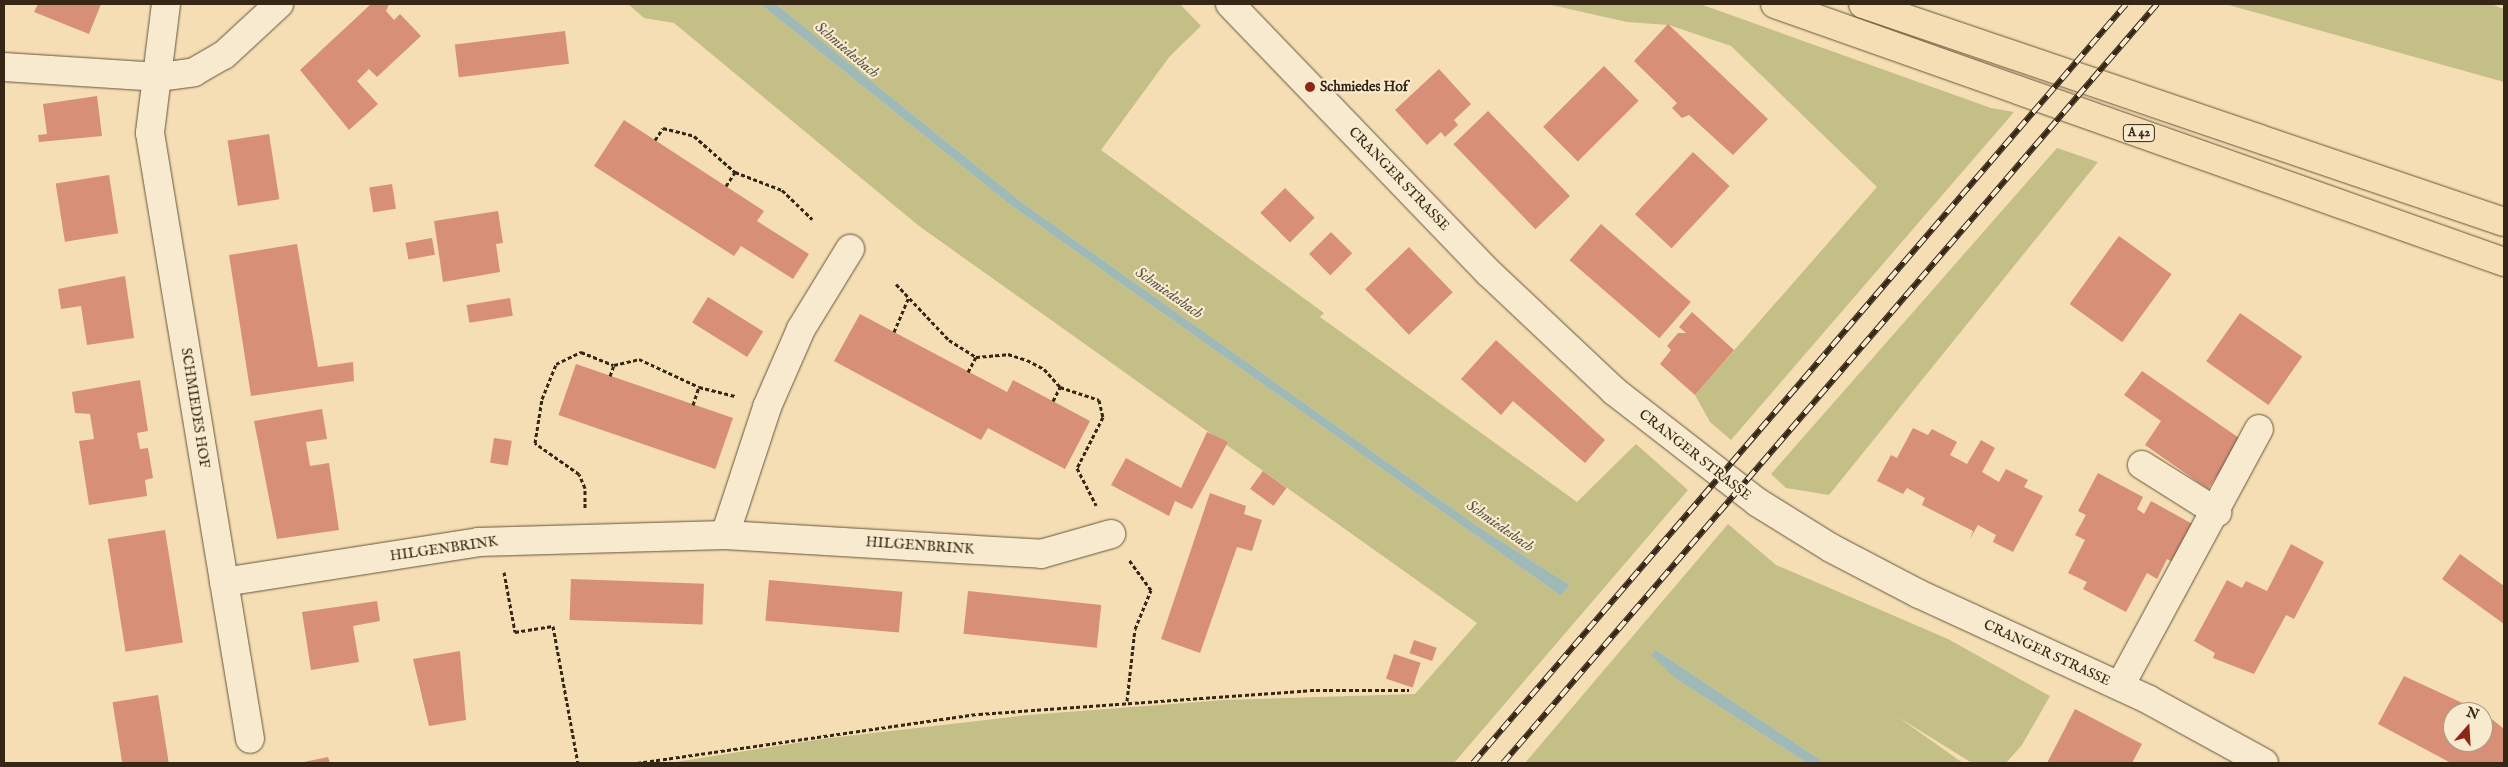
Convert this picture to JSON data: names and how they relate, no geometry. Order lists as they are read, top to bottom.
{
  "streets": {
    "highway": ["A 42"],
    "street": ["CRANGER STRASSE", "SCHMIEDES HOF", "HILGENBRINK"]
  },
  "crossings": [
    ["SCHMIEDES HOF", "HILGENBRINK"]
  ],
  "water": ["Schmiedesbach"],
  "places": ["Schmiedes Hof"],
  "north": "top"
}
